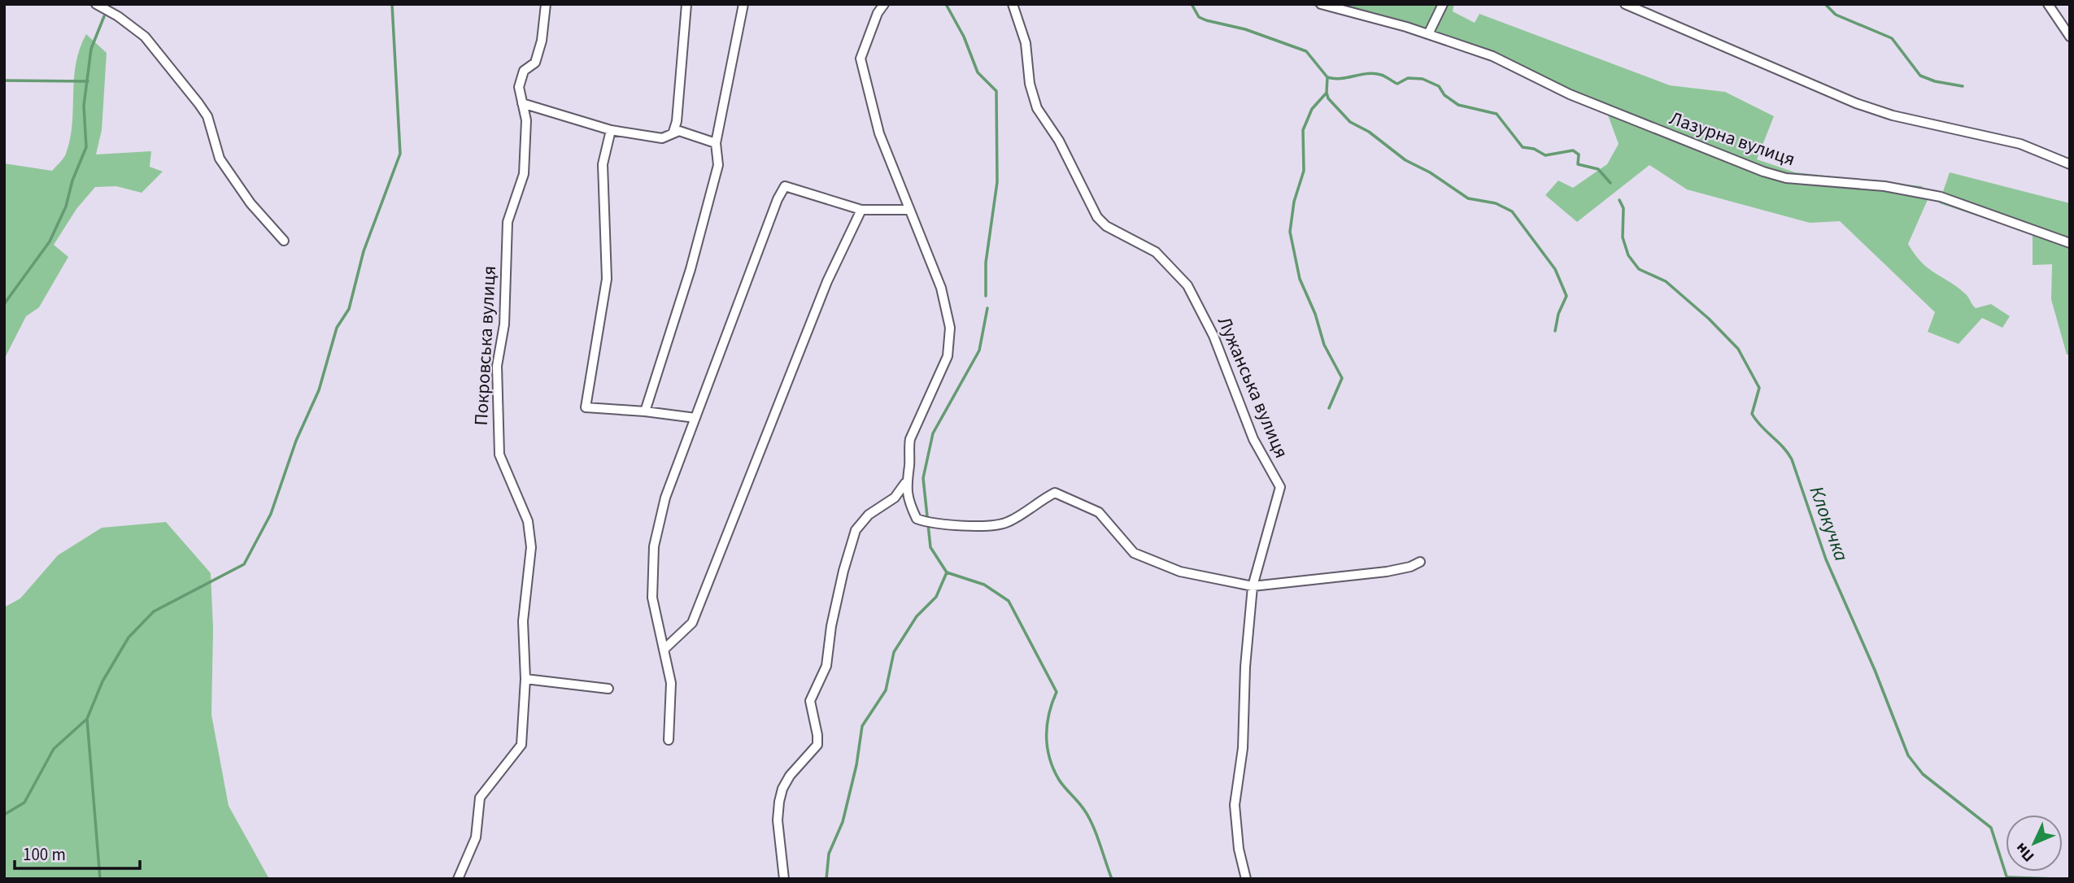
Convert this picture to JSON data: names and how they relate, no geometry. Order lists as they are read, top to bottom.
{
  "streets": {
    "street": ["Лазурна вулиця", "Покровська вулиця", "Лужанська вулиця"]
  },
  "water": ["Клокучка"],
  "scale_bar": "100 m",
  "north": "bottom left"
}
